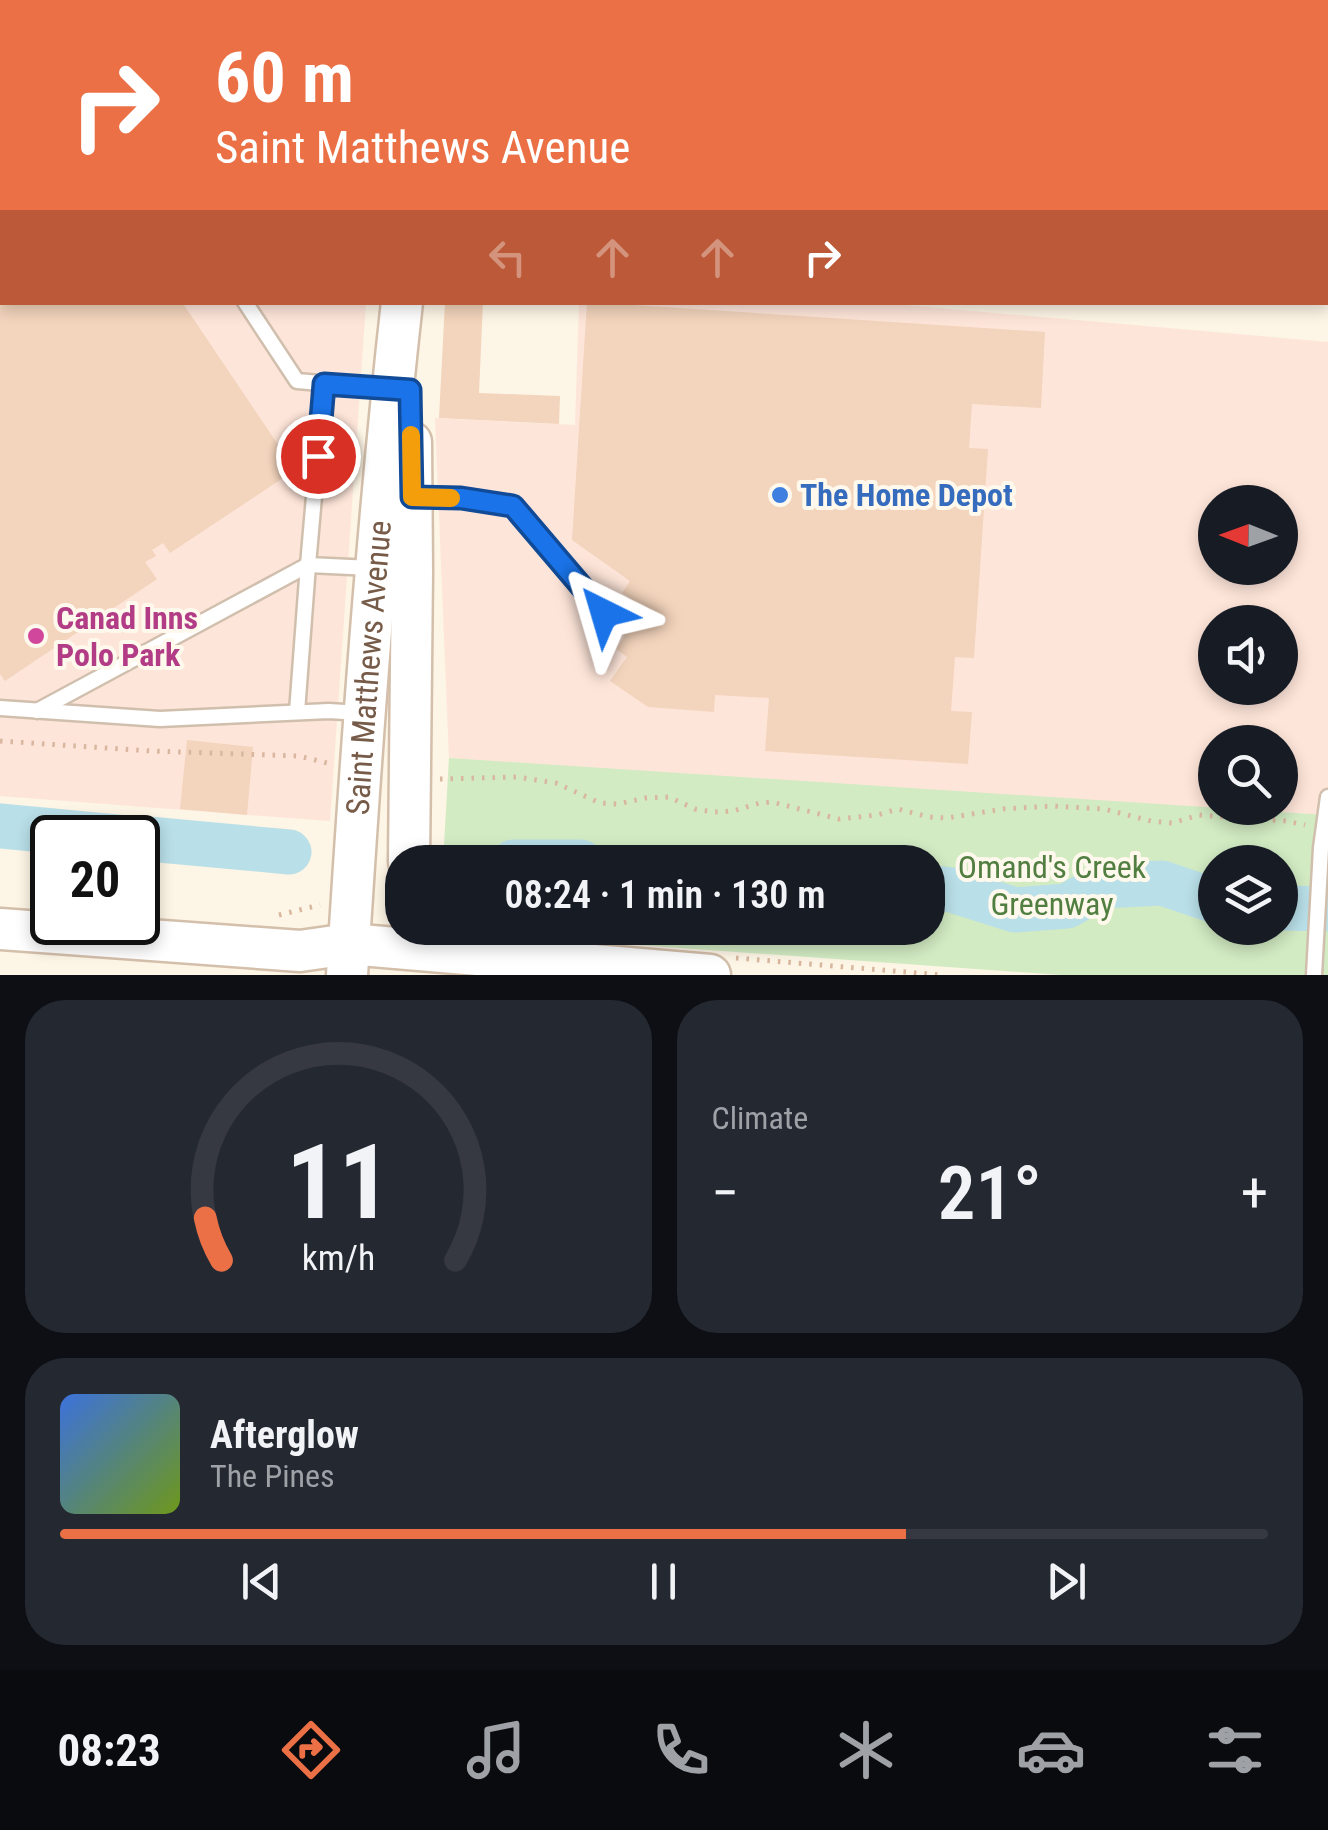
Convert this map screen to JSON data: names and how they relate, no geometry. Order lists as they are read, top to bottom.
{
  "streets": {
    "street": ["Saint Matthews Avenue"]
  },
  "parks": ["Omand's Creek Greenway"],
  "places": ["The Home Depot", "Canad Inns Polo Park"],
  "north": "left",
  "page": {
    "turn": ["60 m", "Saint Matthews Avenue"],
    "limit": "20",
    "trip": "08:24 · 1 min · 130 m",
    "tile": "Climate",
    "heat": ["−", "21°", "+"],
    "song": ["Afterglow", "The Pines"],
    "tabs": "08:23",
    "gauge": ["11", "km/h"]
  }
}
